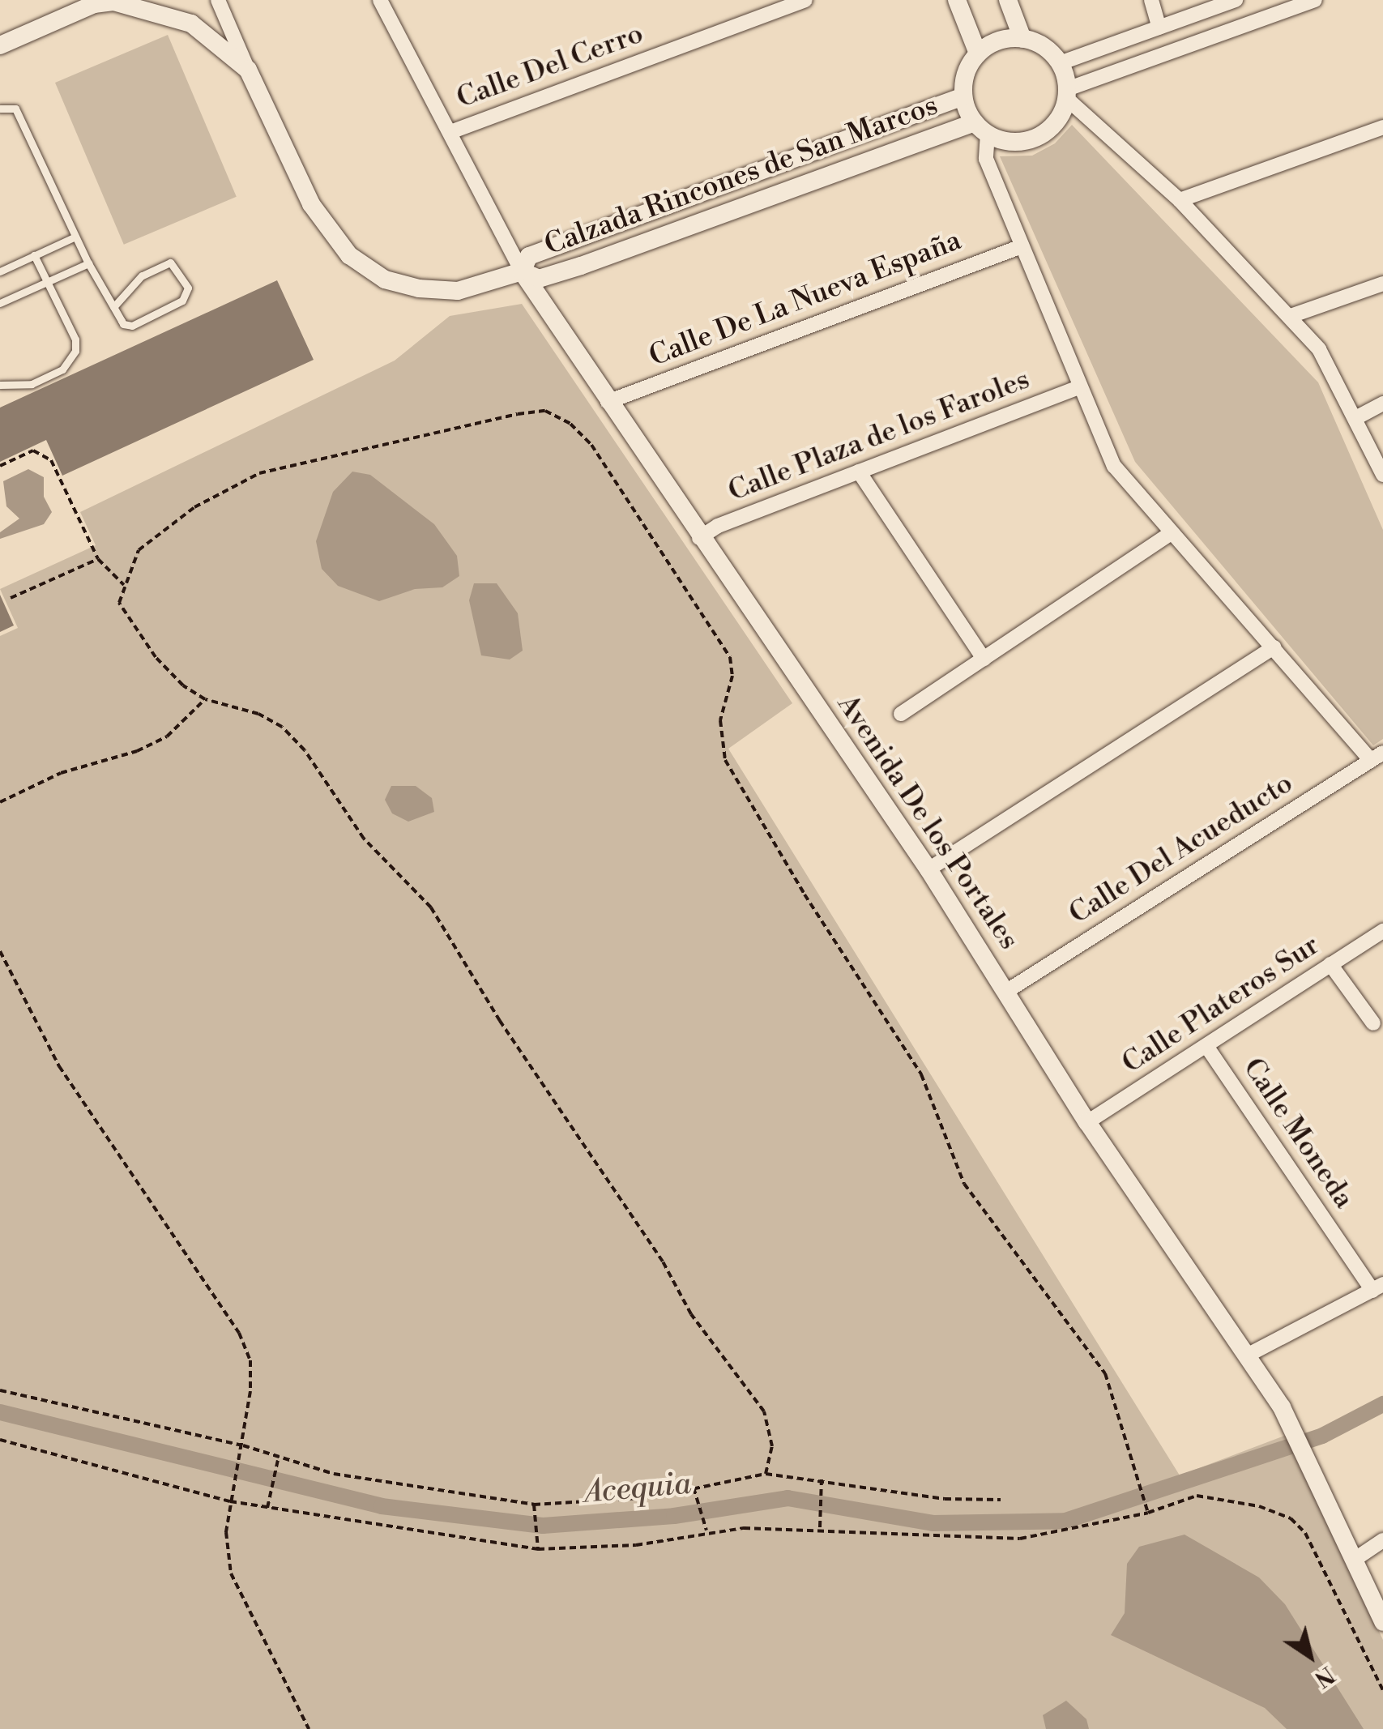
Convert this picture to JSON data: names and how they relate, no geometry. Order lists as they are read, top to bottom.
{
  "streets": {
    "street": [
      "Calle Del Cerro",
      "Calzada Rincones de San Marcos",
      "Calle De La Nueva España",
      "Calle Plaza de los Faroles",
      "Avenida De los Portales",
      "Calle Del Acueducto",
      "Calle Plateros Sur",
      "Calle Moneda"
    ]
  },
  "crossings": [
    ["Calle Del Cerro", "Avenida De los Portales"],
    ["Calzada Rincones de San Marcos", "Avenida De los Portales"],
    ["Calle De La Nueva España", "Avenida De los Portales"],
    ["Calle Plaza de los Faroles", "Avenida De los Portales"],
    ["Avenida De los Portales", "Calle Del Acueducto"],
    ["Avenida De los Portales", "Calle Plateros Sur"],
    ["Calle Plateros Sur", "Calle Moneda"]
  ],
  "water": ["Acequia"],
  "north": "bottom right"
}
